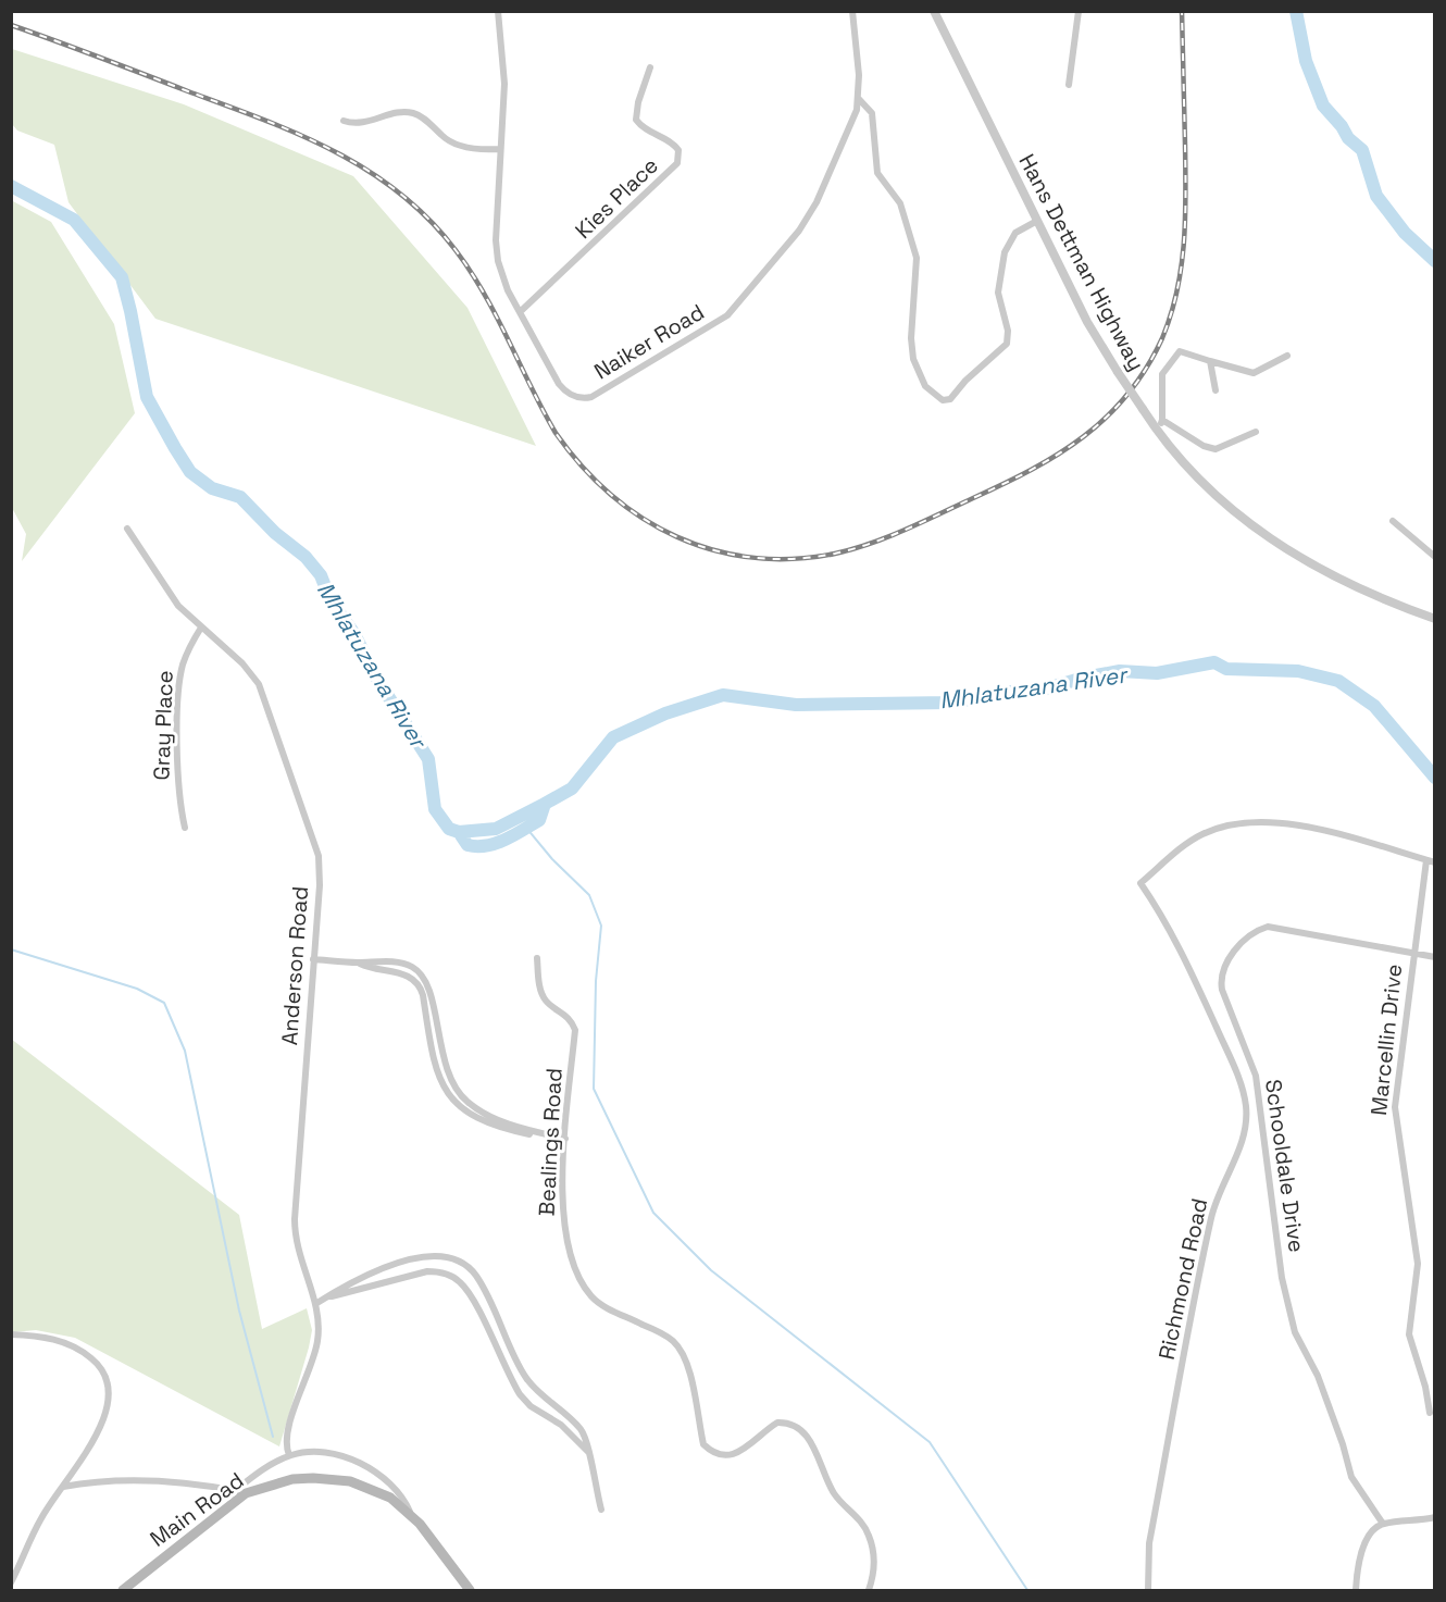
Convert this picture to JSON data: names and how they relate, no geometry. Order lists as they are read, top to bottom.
{
  "streets": {
    "main road": ["Main Road"],
    "street": [
      "Kies Place",
      "Hans Dettman Highway",
      "Naiker Road",
      "Gray Place",
      "Anderson Road",
      "Marcellin Drive",
      "Bealings Road",
      "Schooldale Drive",
      "Richmond Road"
    ]
  },
  "crossings": [
    ["Kies Place", "Naiker Road"],
    ["Gray Place", "Anderson Road"],
    ["Anderson Road", "Main Road"],
    ["Marcellin Drive", "Schooldale Drive"],
    ["Marcellin Drive", "Richmond Road"]
  ],
  "water": ["Mhlatuzana River"]
}
